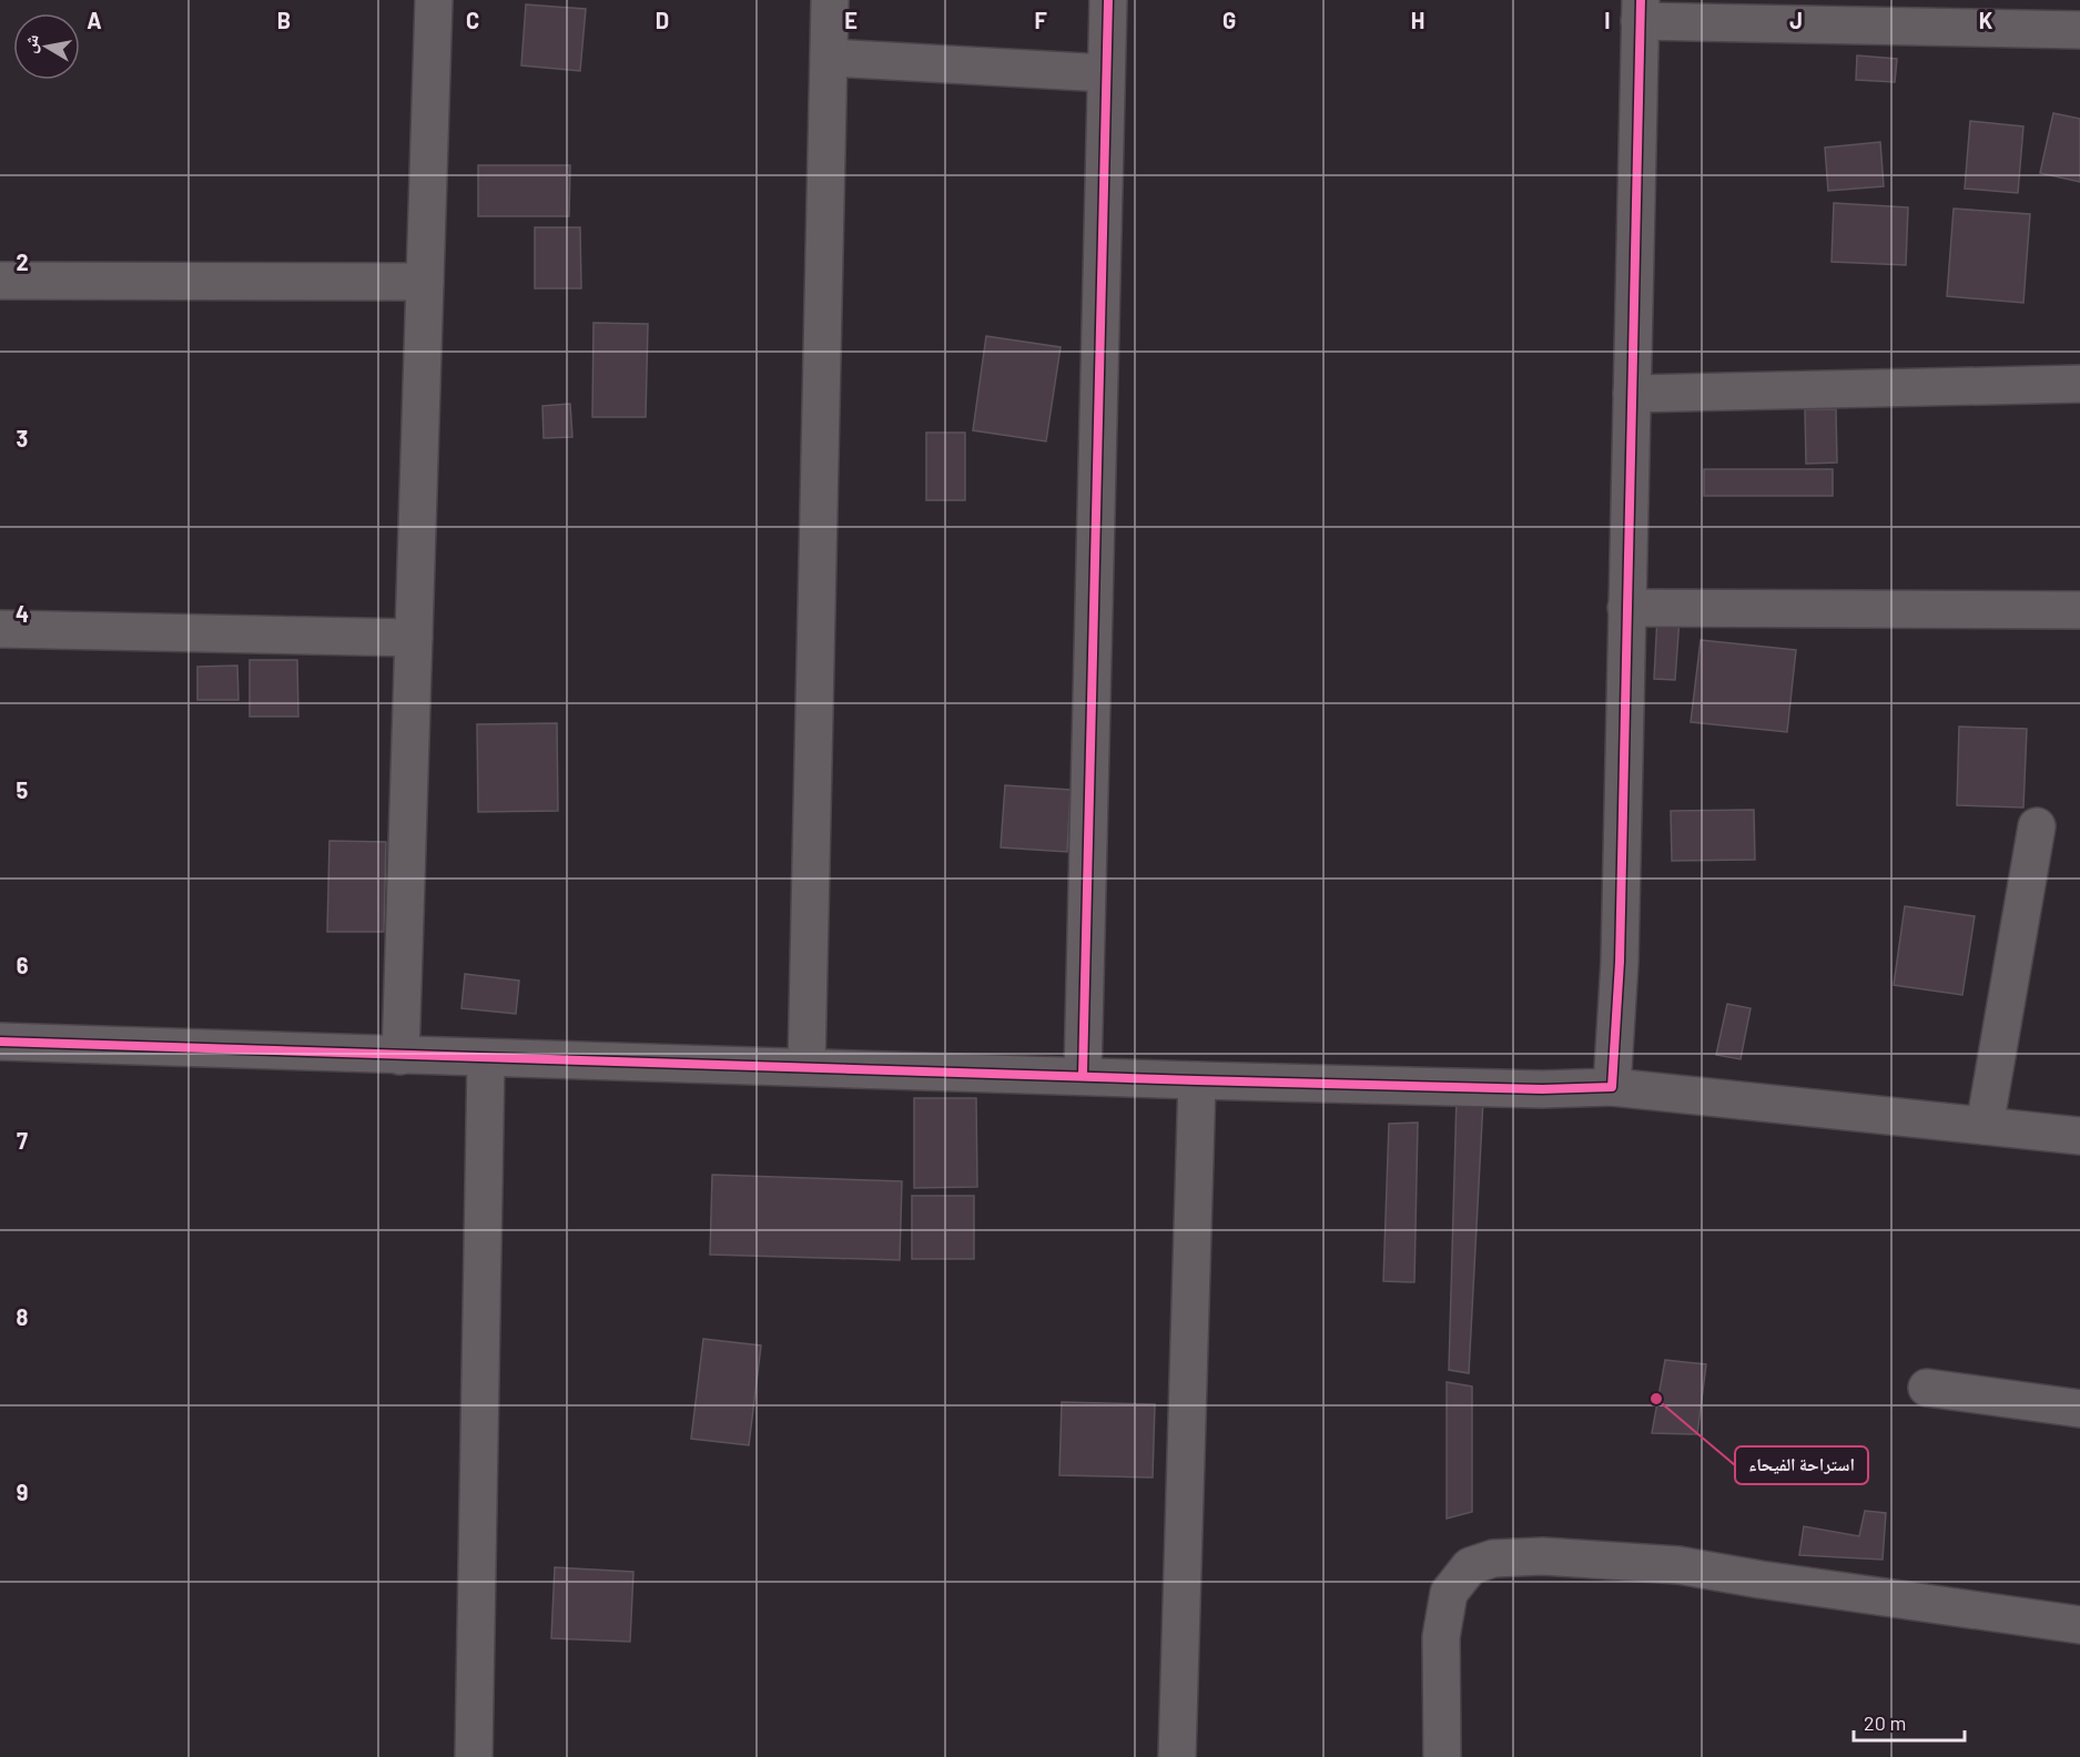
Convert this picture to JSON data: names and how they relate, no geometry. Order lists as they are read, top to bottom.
{
  "places": ["استراحة الفيحاء"],
  "scale_bar": "20 m",
  "north": "left",
  "grid": {
    "columns": [
      "A",
      "B",
      "C",
      "D",
      "E",
      "F",
      "G",
      "H",
      "I",
      "J",
      "K"
    ],
    "rows": [
      "2",
      "3",
      "4",
      "5",
      "6",
      "7",
      "8",
      "9"
    ]
  }
}
